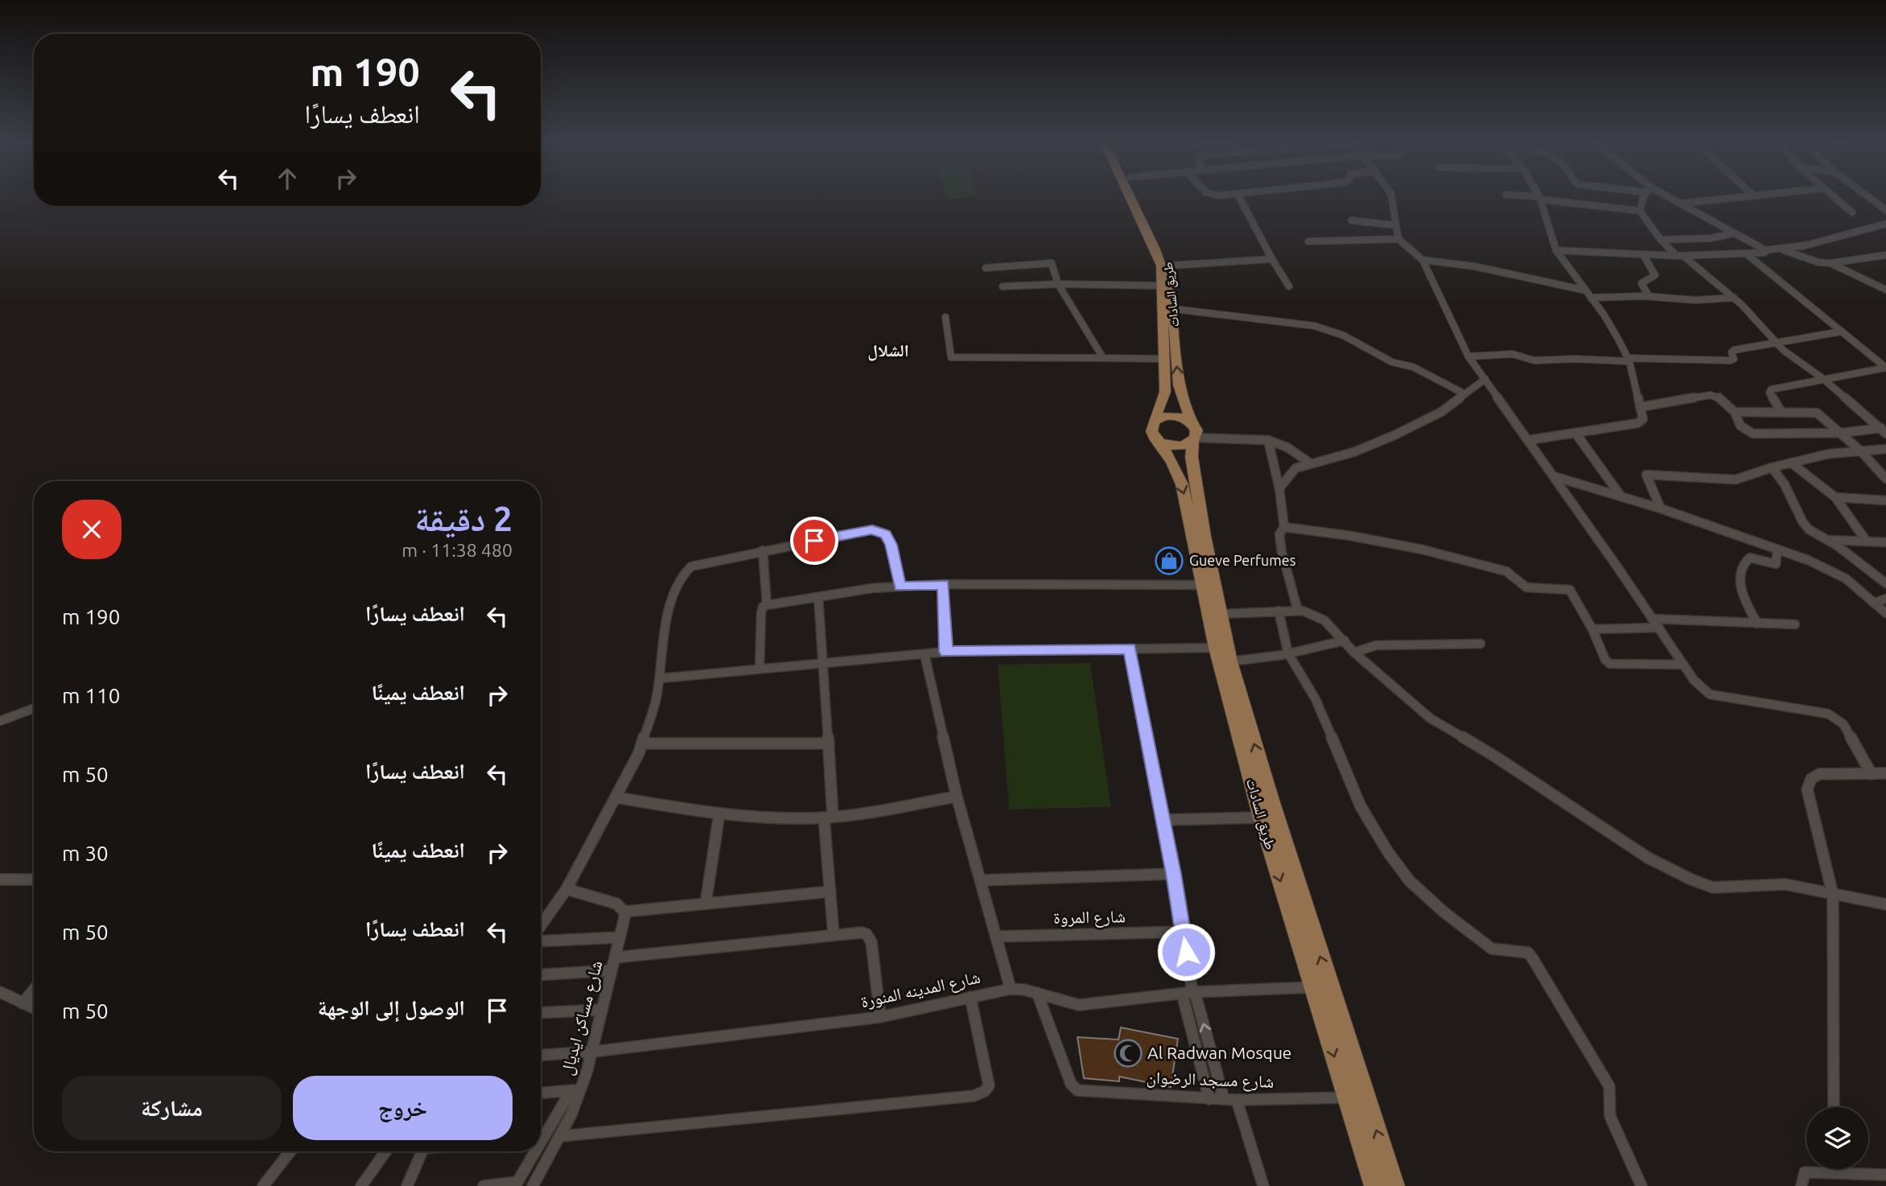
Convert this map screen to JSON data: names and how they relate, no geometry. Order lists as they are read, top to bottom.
{
  "streets": {
    "main road": ["طريق السادات"],
    "street": [
      "شارع المروة",
      "شارع المدينه المنورة",
      "شارع مساكن ايديال",
      "شارع مسجد الرضوان"
    ]
  },
  "crossings": [
    ["طريق السادات", "شارع المدينه المنورة"],
    ["طريق السادات", "شارع مسجد الرضوان"],
    ["شارع المدينه المنورة", "شارع مساكن ايديال"],
    ["شارع المدينه المنورة", "شارع مسجد الرضوان"]
  ],
  "districts": ["الشلال"],
  "places": {
    "shop": ["Gueve Perfumes"],
    "mosque": ["Al Radwan Mosque"]
  },
  "page": {
    "turn": ["190 m", "انعطف يسارًا"],
    "heading": ["2 دقيقة", "480 m · 11:38"],
    "list": [
      {
        "name": "انعطف يسارًا",
        "value": "190 m"
      },
      {
        "name": "انعطف يمينًا",
        "value": "110 m"
      },
      {
        "name": "انعطف يسارًا",
        "value": "50 m"
      },
      {
        "name": "انعطف يمينًا",
        "value": "30 m"
      },
      {
        "name": "انعطف يسارًا",
        "value": "50 m"
      },
      {
        "name": "الوصول إلى الوجهة",
        "value": "50 m"
      }
    ],
    "buttons": ["خروج", "مشاركة"]
  }
}
